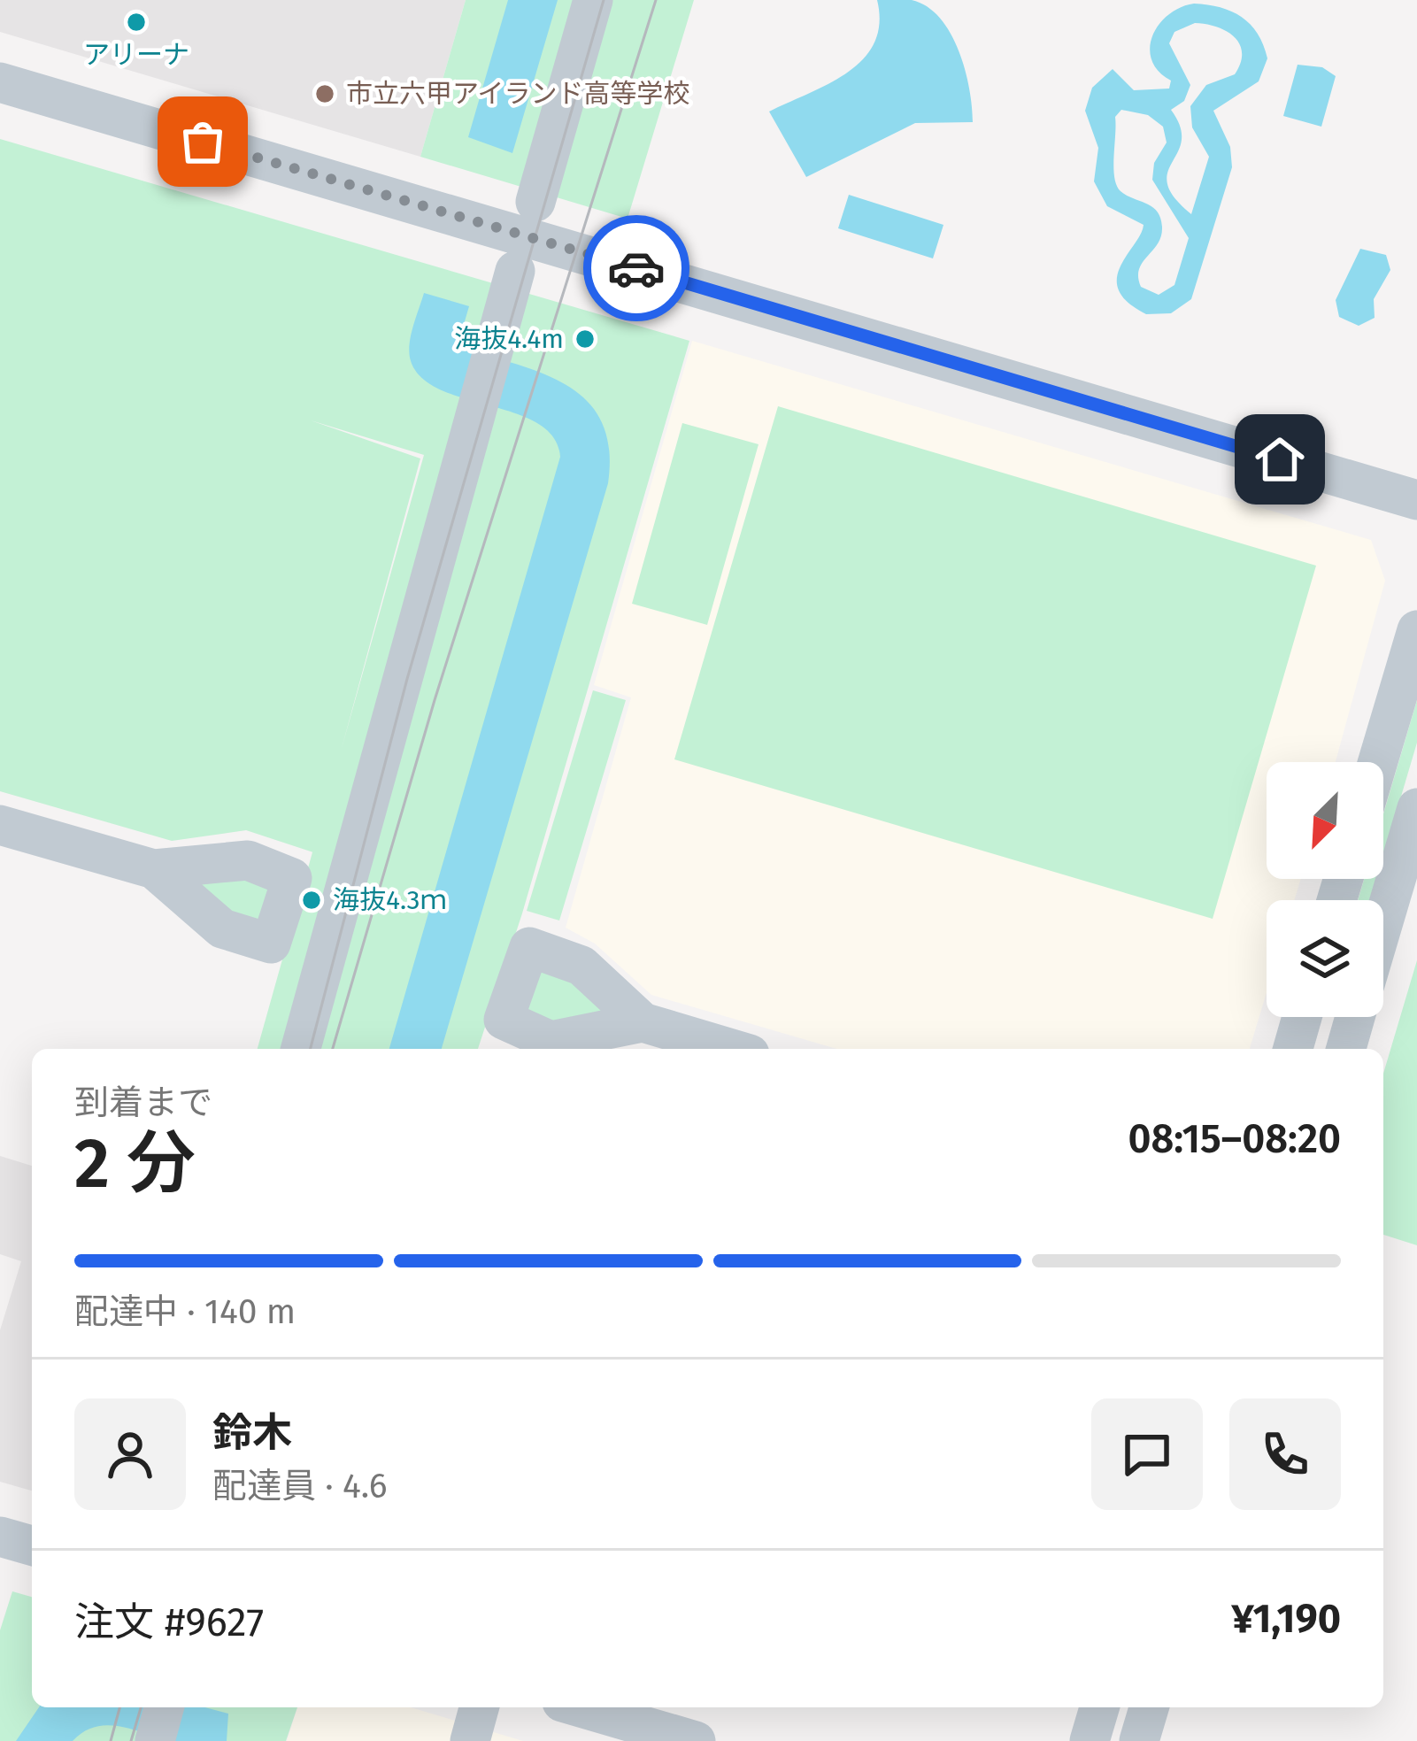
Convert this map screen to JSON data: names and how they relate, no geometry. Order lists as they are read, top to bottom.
{
  "places": [
    "アリーナ",
    "市立六甲アイランド高等学校",
    "海抜4.4m",
    "海抜4.3ｍ"
  ],
  "north": "bottom left",
  "page": {
    "heading": ["2 分", "到着まで", "08:15–08:20"],
    "panel": [
      "鈴木",
      "配達員 · 4.6",
      "注文 #9627",
      "¥1,190"
    ],
    "bar": "配達中 · 140 m"
  }
}
